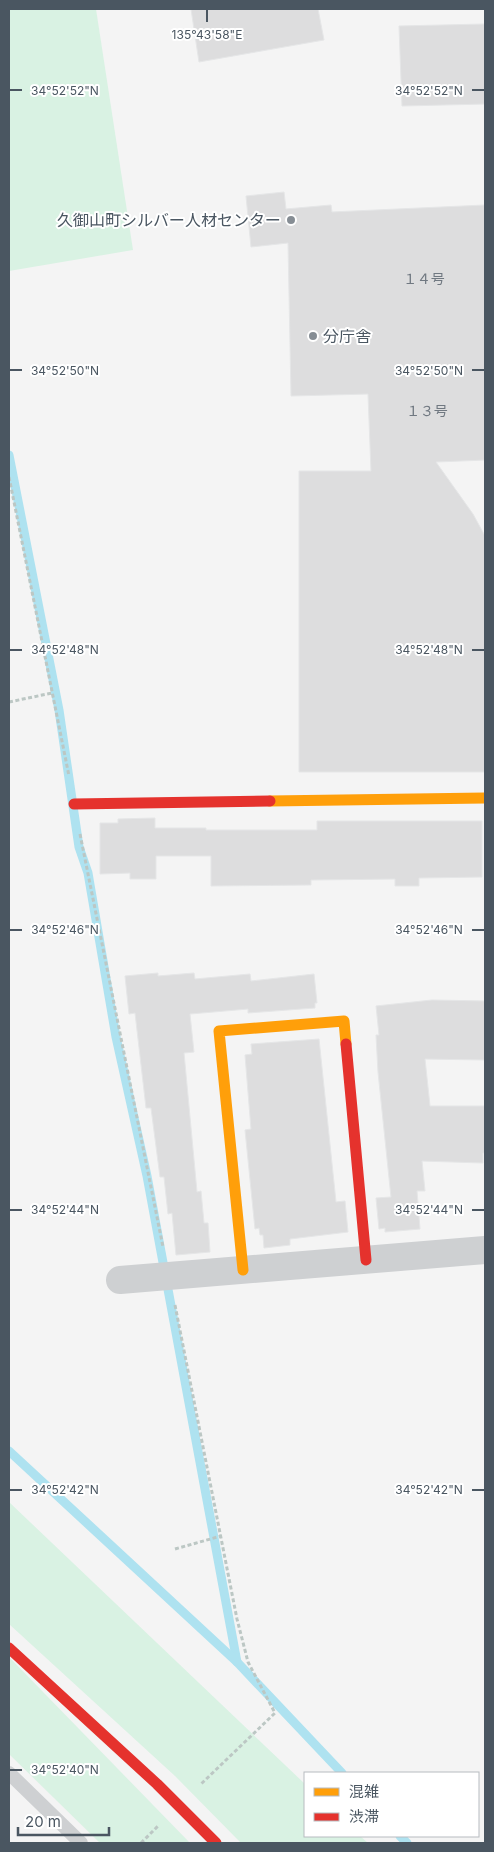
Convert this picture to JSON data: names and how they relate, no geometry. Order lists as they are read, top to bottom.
{
  "places": ["久御山町シルバー人材センター", "分庁舎"],
  "house_numbers": ["１４号", "１３号"],
  "legend": ["混雑", "渋滞"],
  "scale_bar": "20 m",
  "coordinates": [
    "135°43'58\"E",
    "34°52'52\"N",
    "34°52'50\"N",
    "34°52'48\"N",
    "34°52'46\"N",
    "34°52'44\"N",
    "34°52'42\"N",
    "34°52'40\"N"
  ]
}
